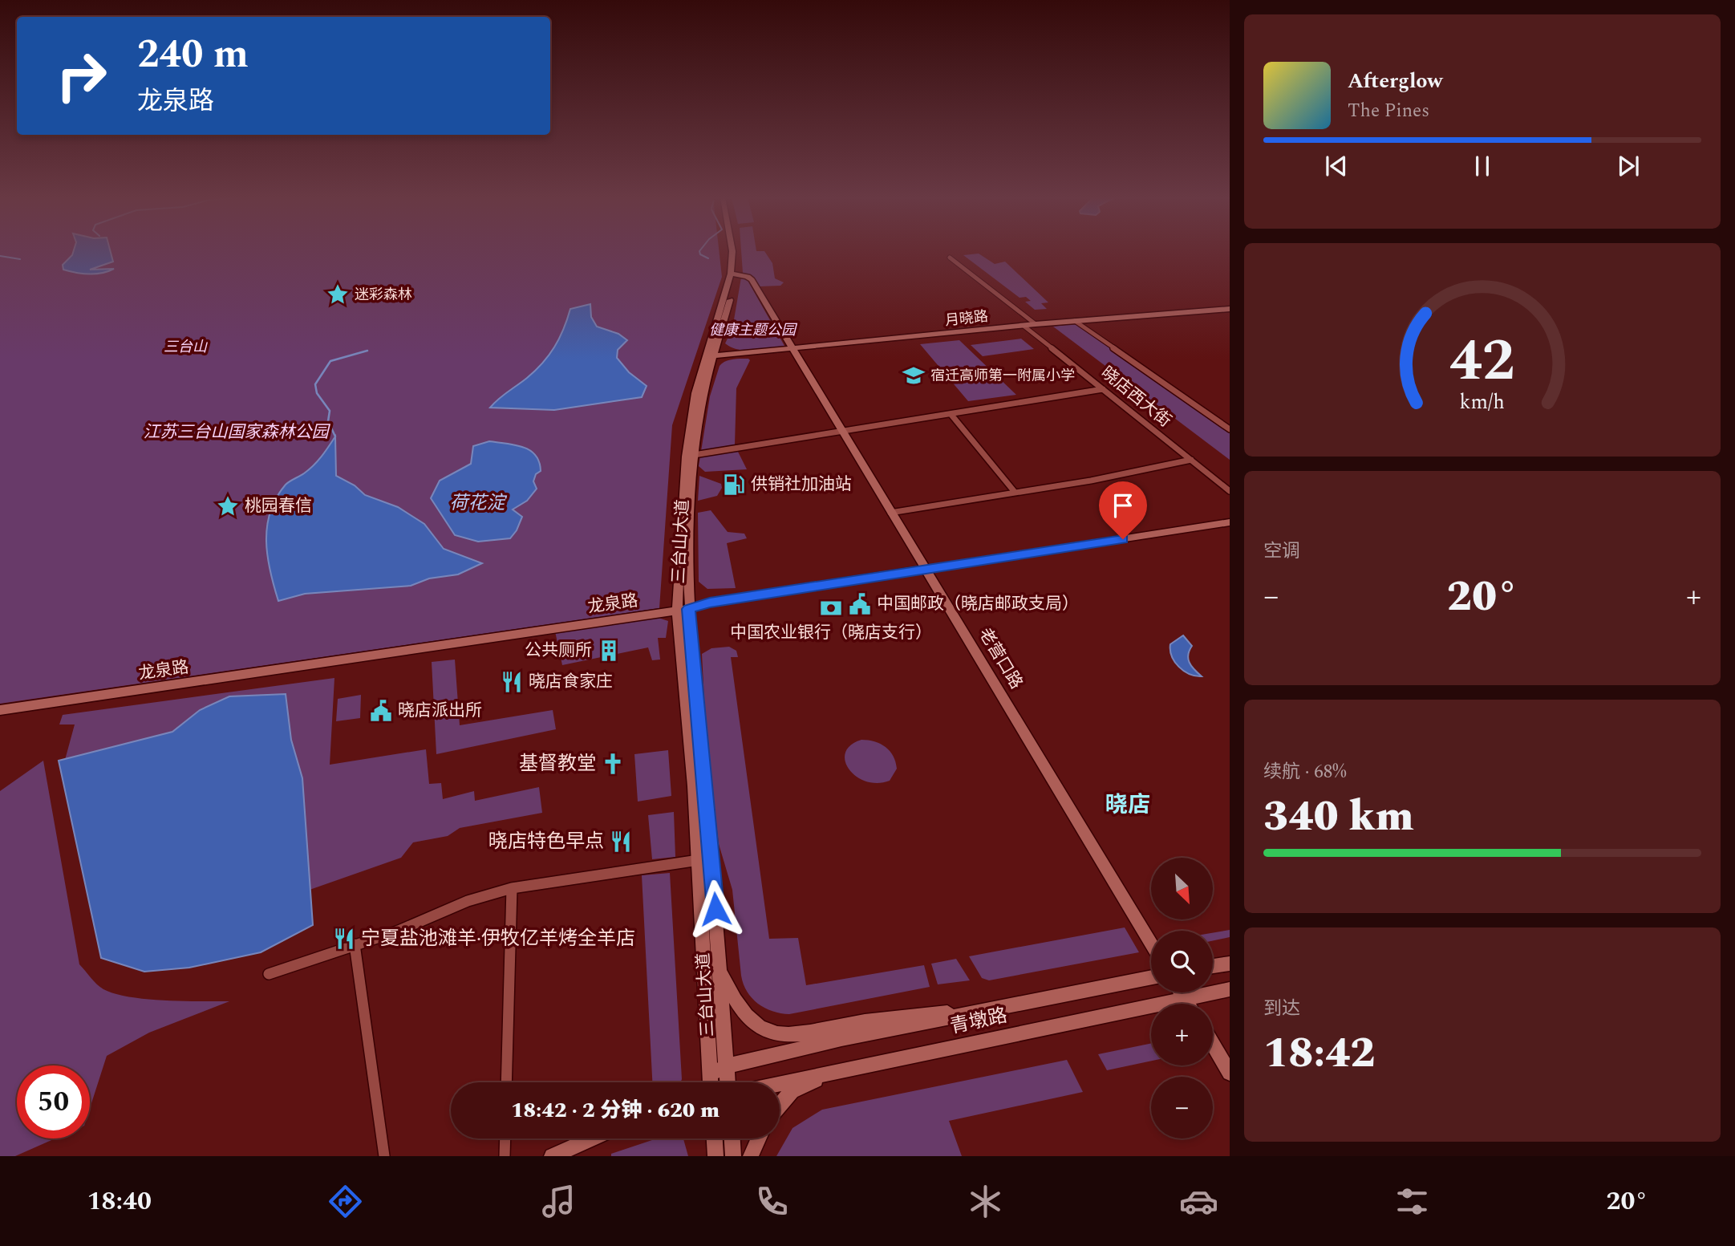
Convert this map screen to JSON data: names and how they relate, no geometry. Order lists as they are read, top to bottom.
{
  "streets": {
    "main road": [
      "月晓路",
      "三台山大道",
      "龙泉路",
      "老营口路",
      "青墩路"
    ],
    "street": ["晓店西大街"]
  },
  "crossings": [
    ["月晓路", "晓店西大街"],
    ["月晓路", "三台山大道"],
    ["月晓路", "老营口路"],
    ["三台山大道", "龙泉路"],
    ["三台山大道", "老营口路"],
    ["三台山大道", "青墩路"],
    ["龙泉路", "老营口路"]
  ],
  "districts": ["晓店"],
  "water": ["荷花淀"],
  "parks": ["健康主题公园", "三台山", "江苏三台山国家森林公园"],
  "places": {
    "place": ["迷彩森林", "桃园春信"],
    "school or university": ["宿迁高师第一附属小学"],
    "fuel station": ["供销社加油站"],
    "public building": ["中国邮政（晓店邮政支局）", "晓店派出所"],
    "bank": ["中国农业银行（晓店支行）"],
    "building": ["公共厕所"],
    "restaurant": ["晓店食家庄", "晓店特色早点", "宁夏盐池滩羊·伊牧亿羊烤全羊店"],
    "church": ["基督教堂"]
  },
  "north": "bottom right",
  "page": {
    "turn": ["240 m", "龙泉路"],
    "song": ["Afterglow", "The Pines"],
    "tile": [
      "空调",
      ["续航 · 68%", "340 km"],
      ["到达", "18:42"]
    ],
    "heat": ["−", "20°", "+"],
    "map_buttons": ["+", "−"],
    "limit": "50",
    "trip": "18:42 · 2 分钟 · 620 m",
    "tabs": ["18:40", "20°"],
    "gauge": ["42", "km/h"]
  }
}
